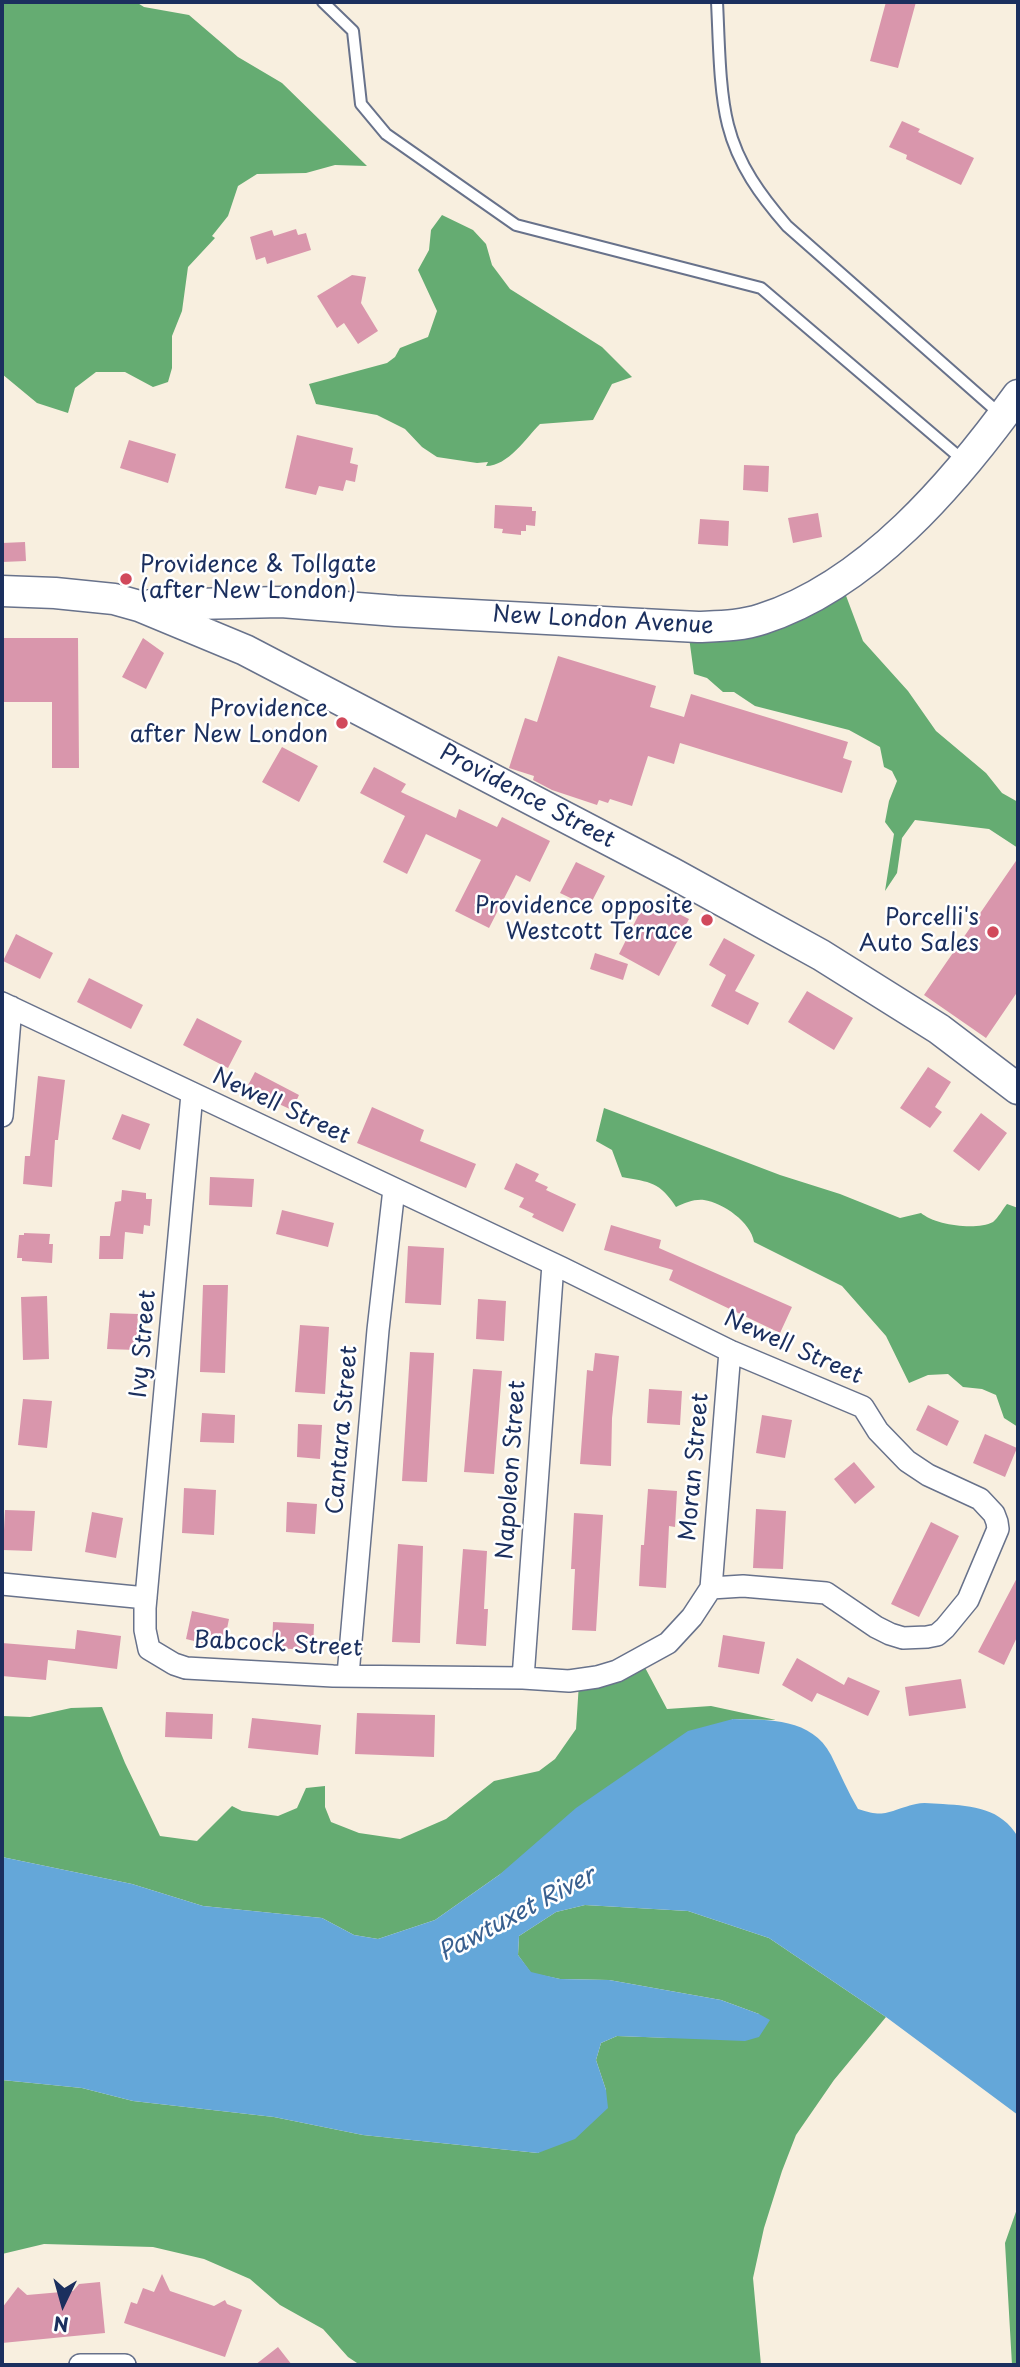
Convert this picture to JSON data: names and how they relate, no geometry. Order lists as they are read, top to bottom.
{
  "streets": {
    "main road": ["New London Avenue", "Providence Street"],
    "street": [
      "Newell Street",
      "Ivy Street",
      "Cantara Street",
      "Moran Street",
      "Napoleon Street",
      "Babcock Street"
    ]
  },
  "crossings": [
    ["New London Avenue", "Providence Street"],
    ["Newell Street", "Ivy Street"],
    ["Newell Street", "Cantara Street"],
    ["Newell Street", "Moran Street"],
    ["Newell Street", "Napoleon Street"],
    ["Ivy Street", "Babcock Street"],
    ["Cantara Street", "Babcock Street"],
    ["Napoleon Street", "Babcock Street"]
  ],
  "water": ["Pawtuxet River"],
  "places": [
    "Providence & Tollgate (after New London)",
    "Providence after New London",
    "Providence opposite Westcott Terrace",
    "Porcelli's Auto Sales"
  ],
  "north": "bottom"
}
